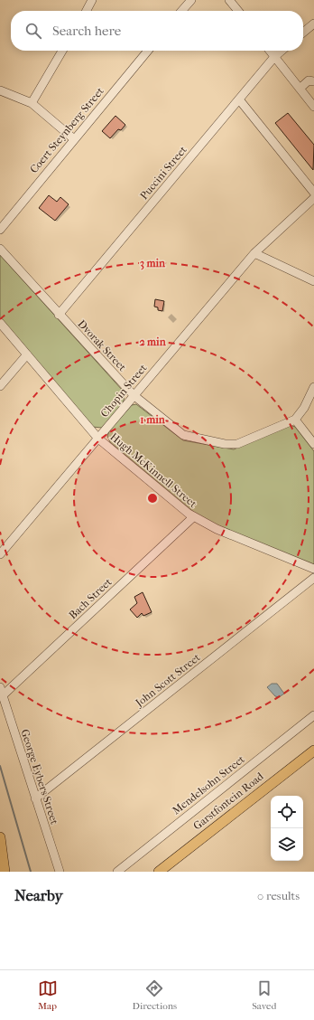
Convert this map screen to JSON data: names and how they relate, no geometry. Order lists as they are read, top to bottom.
{
  "streets": {
    "main road": ["Garstfontein Road"],
    "street": [
      "Coert Steynberg Street",
      "Puccini Street",
      "Dvorak Street",
      "Chopin Street",
      "Hugh McKinnell Street",
      "Bach Street",
      "John Scott Street",
      "George Eybers Street",
      "Mendelsohn Street"
    ]
  },
  "crossings": [
    ["Puccini Street", "Dvorak Street"],
    ["Dvorak Street", "Chopin Street"],
    ["Chopin Street", "Hugh McKinnell Street"],
    ["Hugh McKinnell Street", "Bach Street"],
    ["Bach Street", "George Eybers Street"],
    ["John Scott Street", "George Eybers Street"]
  ],
  "page": {
    "search": "Search here",
    "heading": ["Nearby", "0 results"],
    "nav": ["Map", "Directions", "Saved"]
  },
  "rings": ["3 min", "2 min", "1 min"]
}
